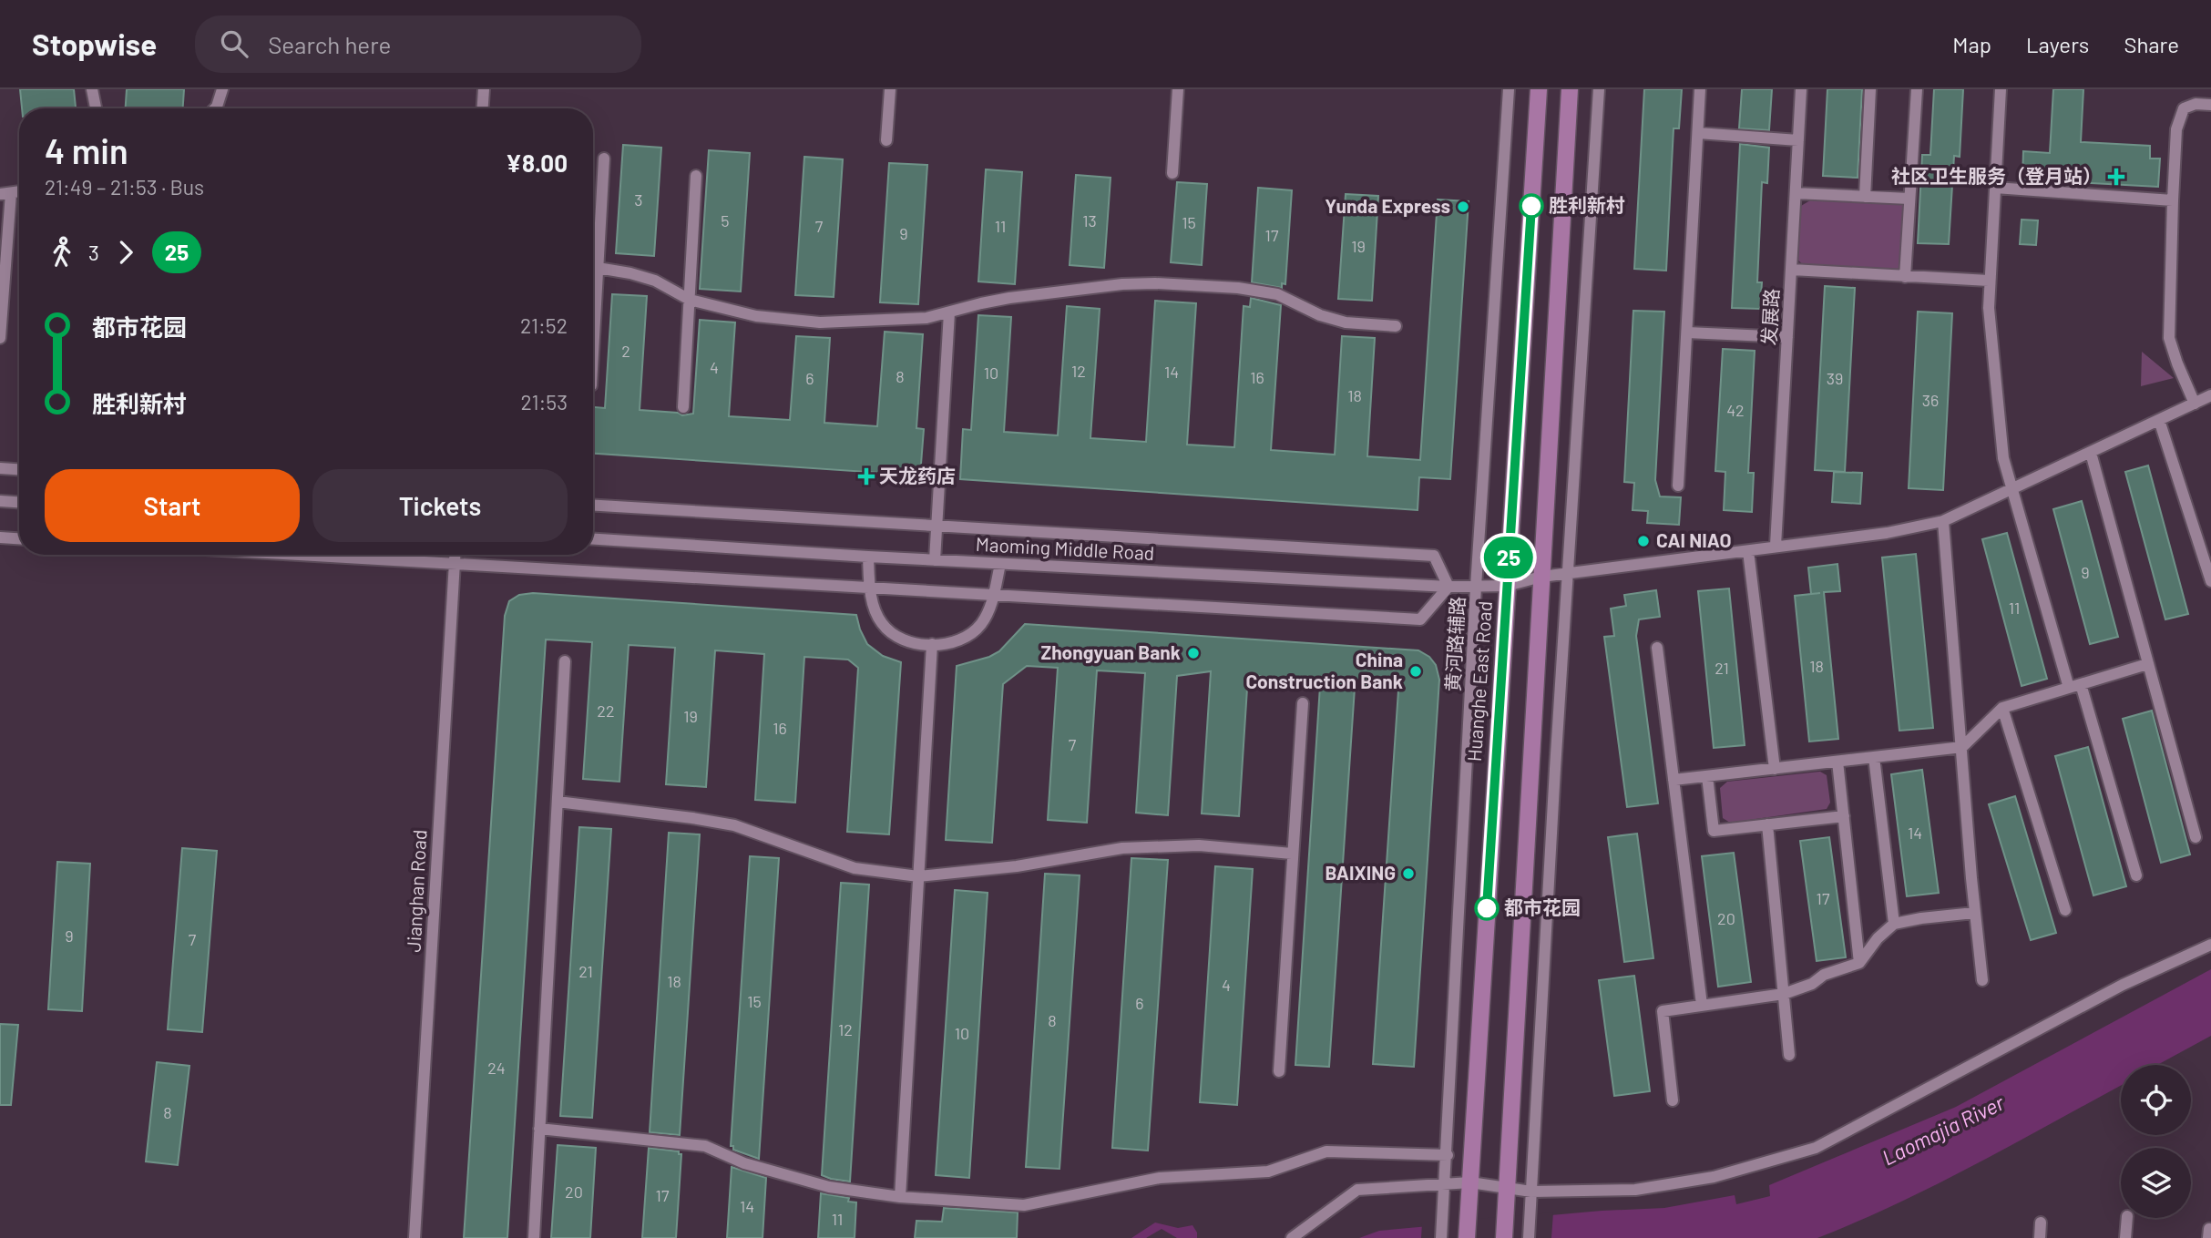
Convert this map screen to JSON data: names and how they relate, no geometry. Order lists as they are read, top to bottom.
{
  "streets": {
    "main road": ["Huanghe East Road"],
    "street": [
      "发展路",
      "Maoming Middle Road",
      "黄河路辅路",
      "Jianghan Road"
    ]
  },
  "crossings": [
    ["发展路", "Maoming Middle Road"],
    ["Maoming Middle Road", "黄河路辅路"],
    ["Maoming Middle Road", "Huanghe East Road"]
  ],
  "water": ["Laomajia River"],
  "places": {
    "health": ["社区卫生服务（登月站）", "天龙药店"],
    "other": [
      "胜利新村",
      "Yunda Express",
      "CAI NIAO",
      "Zhongyuan Bank",
      "China Construction Bank",
      "BAIXING",
      "都市花园"
    ]
  },
  "lines": ["bus line 25"],
  "house_numbers": [
    "3",
    "5",
    "13",
    "15",
    "7",
    "11",
    "9",
    "17",
    "19",
    "2",
    "4",
    "12",
    "14",
    "10",
    "8",
    "16",
    "6",
    "39",
    "18",
    "36",
    "42",
    "9",
    "11",
    "18",
    "21",
    "22",
    "19",
    "16",
    "7",
    "14",
    "17",
    "20",
    "9",
    "7",
    "21",
    "18",
    "4",
    "15",
    "6",
    "8",
    "12",
    "10",
    "24",
    "8",
    "20",
    "17",
    "14",
    "11"
  ],
  "page": {
    "header": "Stopwise",
    "search": "Search here",
    "nav": ["Map", "Layers", "Share"],
    "on_map": "25",
    "heading": ["4 min", "21:49 – 21:53 · Bus", "¥8.00"],
    "legs": ["3", "25"],
    "list": [
      {
        "name": "都市花园",
        "value": "21:52"
      },
      {
        "name": "胜利新村",
        "value": "21:53"
      }
    ],
    "buttons": ["Start", "Tickets"]
  }
}
